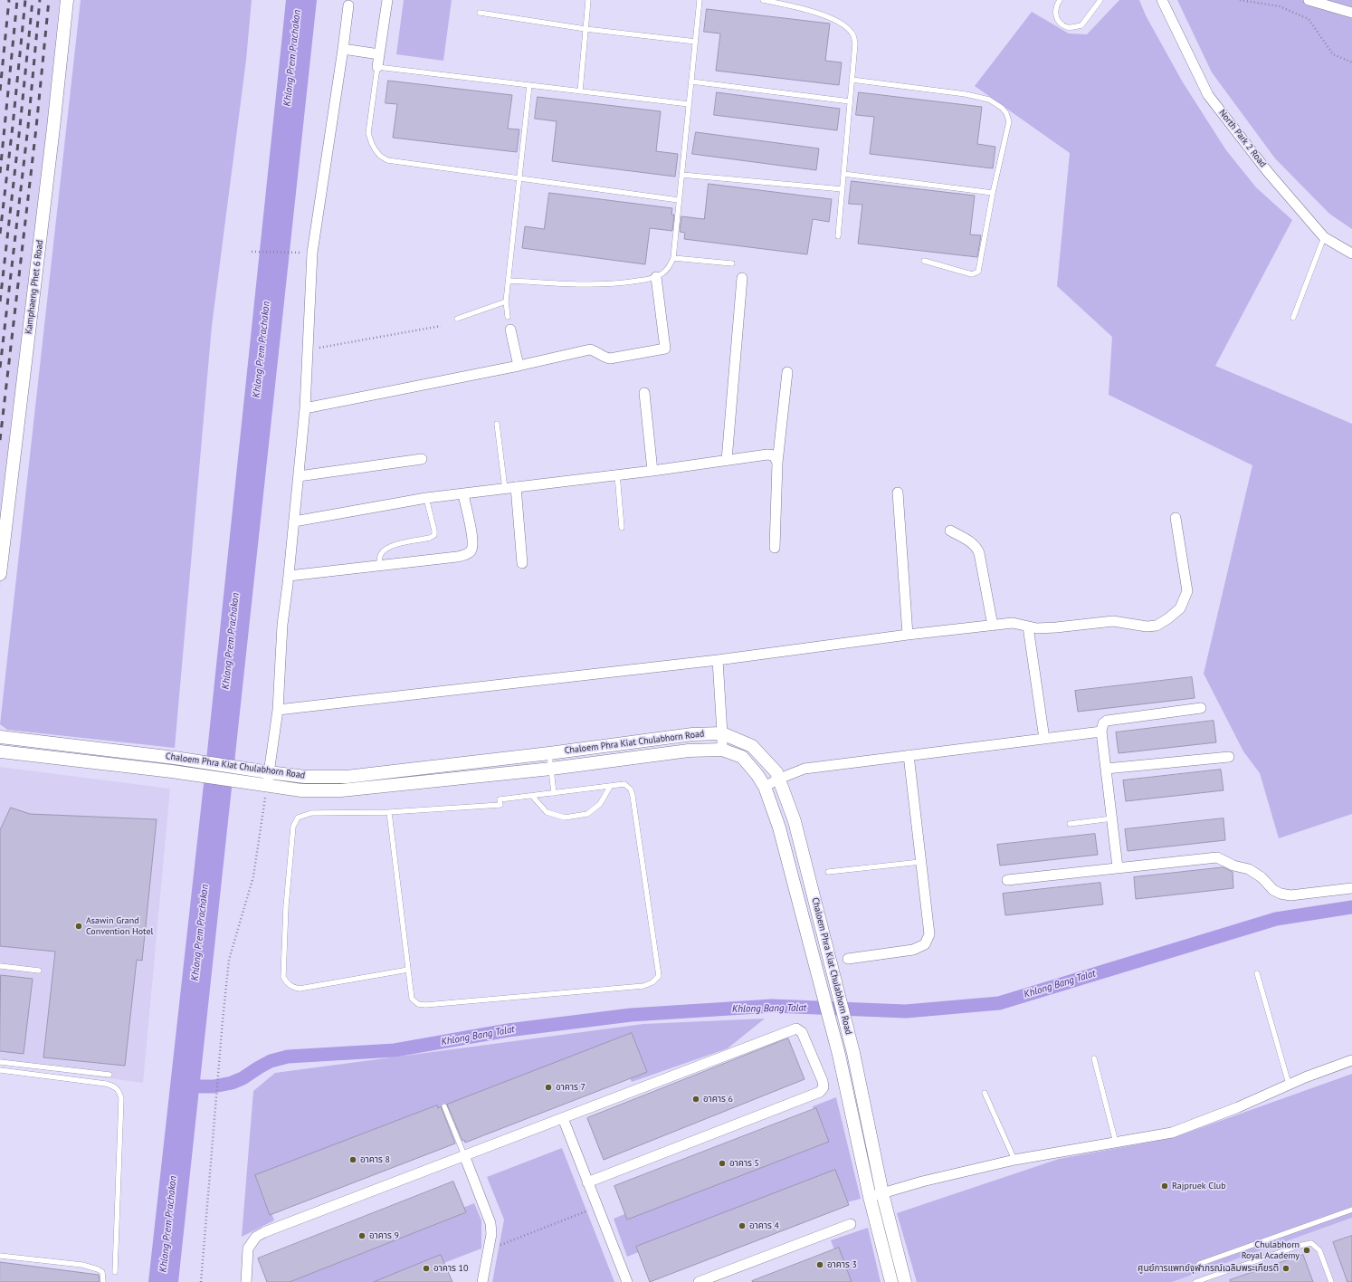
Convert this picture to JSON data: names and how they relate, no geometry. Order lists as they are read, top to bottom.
{
  "streets": {
    "street": ["North Park 2 Road", "Kamphaeng Phet 6 Road", "Chaloem Phra Kiat Chulabhorn Road"]
  },
  "water": ["Khlong Prem Prachakon", "Khlong Bang Talat"],
  "places": [
    "Asawin Grand Convention Hotel",
    "อาคาร 7",
    "อาคาร 6",
    "อาคาร 8",
    "อาคาร 5",
    "Rajpruek Club",
    "อาคาร 4",
    "อาคาร 9",
    "Chulabhorn Royal Academy",
    "อาคาร 3",
    "อาคาร 10",
    "ศูนย์การแพทย์จุฬาภรณ์เฉลิมพระเกียรติ"
  ]
}
